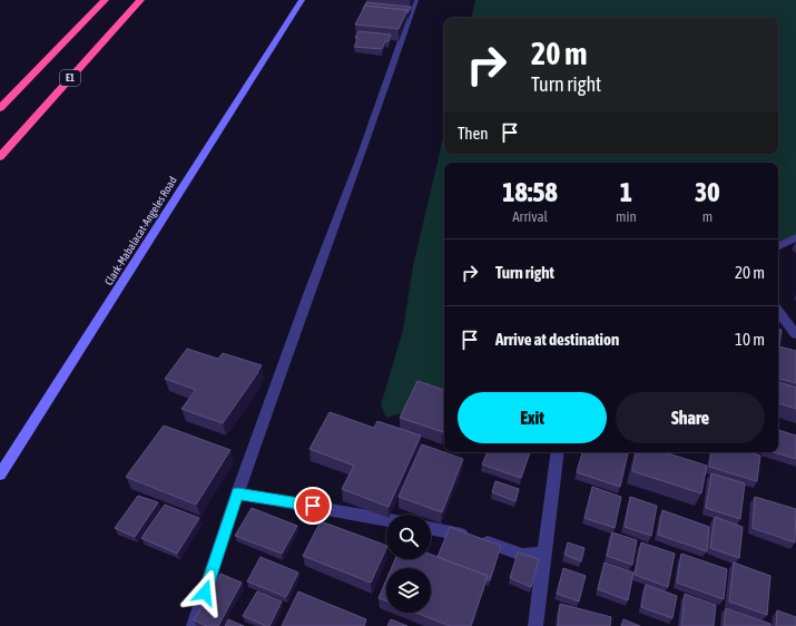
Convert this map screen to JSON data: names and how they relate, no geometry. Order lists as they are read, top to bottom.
{
  "streets": {
    "highway": ["E1"],
    "main road": ["Clark-Mabalacat-Angeles Road"]
  },
  "page": {
    "turn": ["20 m", "Turn right"],
    "then": "Then",
    "eta": [
      "18:58",
      "Arrival",
      "1",
      "min",
      "30",
      "m"
    ],
    "list": [
      {
        "name": "Turn right",
        "value": "20 m"
      },
      {
        "name": "Arrive at destination",
        "value": "10 m"
      }
    ],
    "buttons": ["Exit", "Share"]
  }
}
